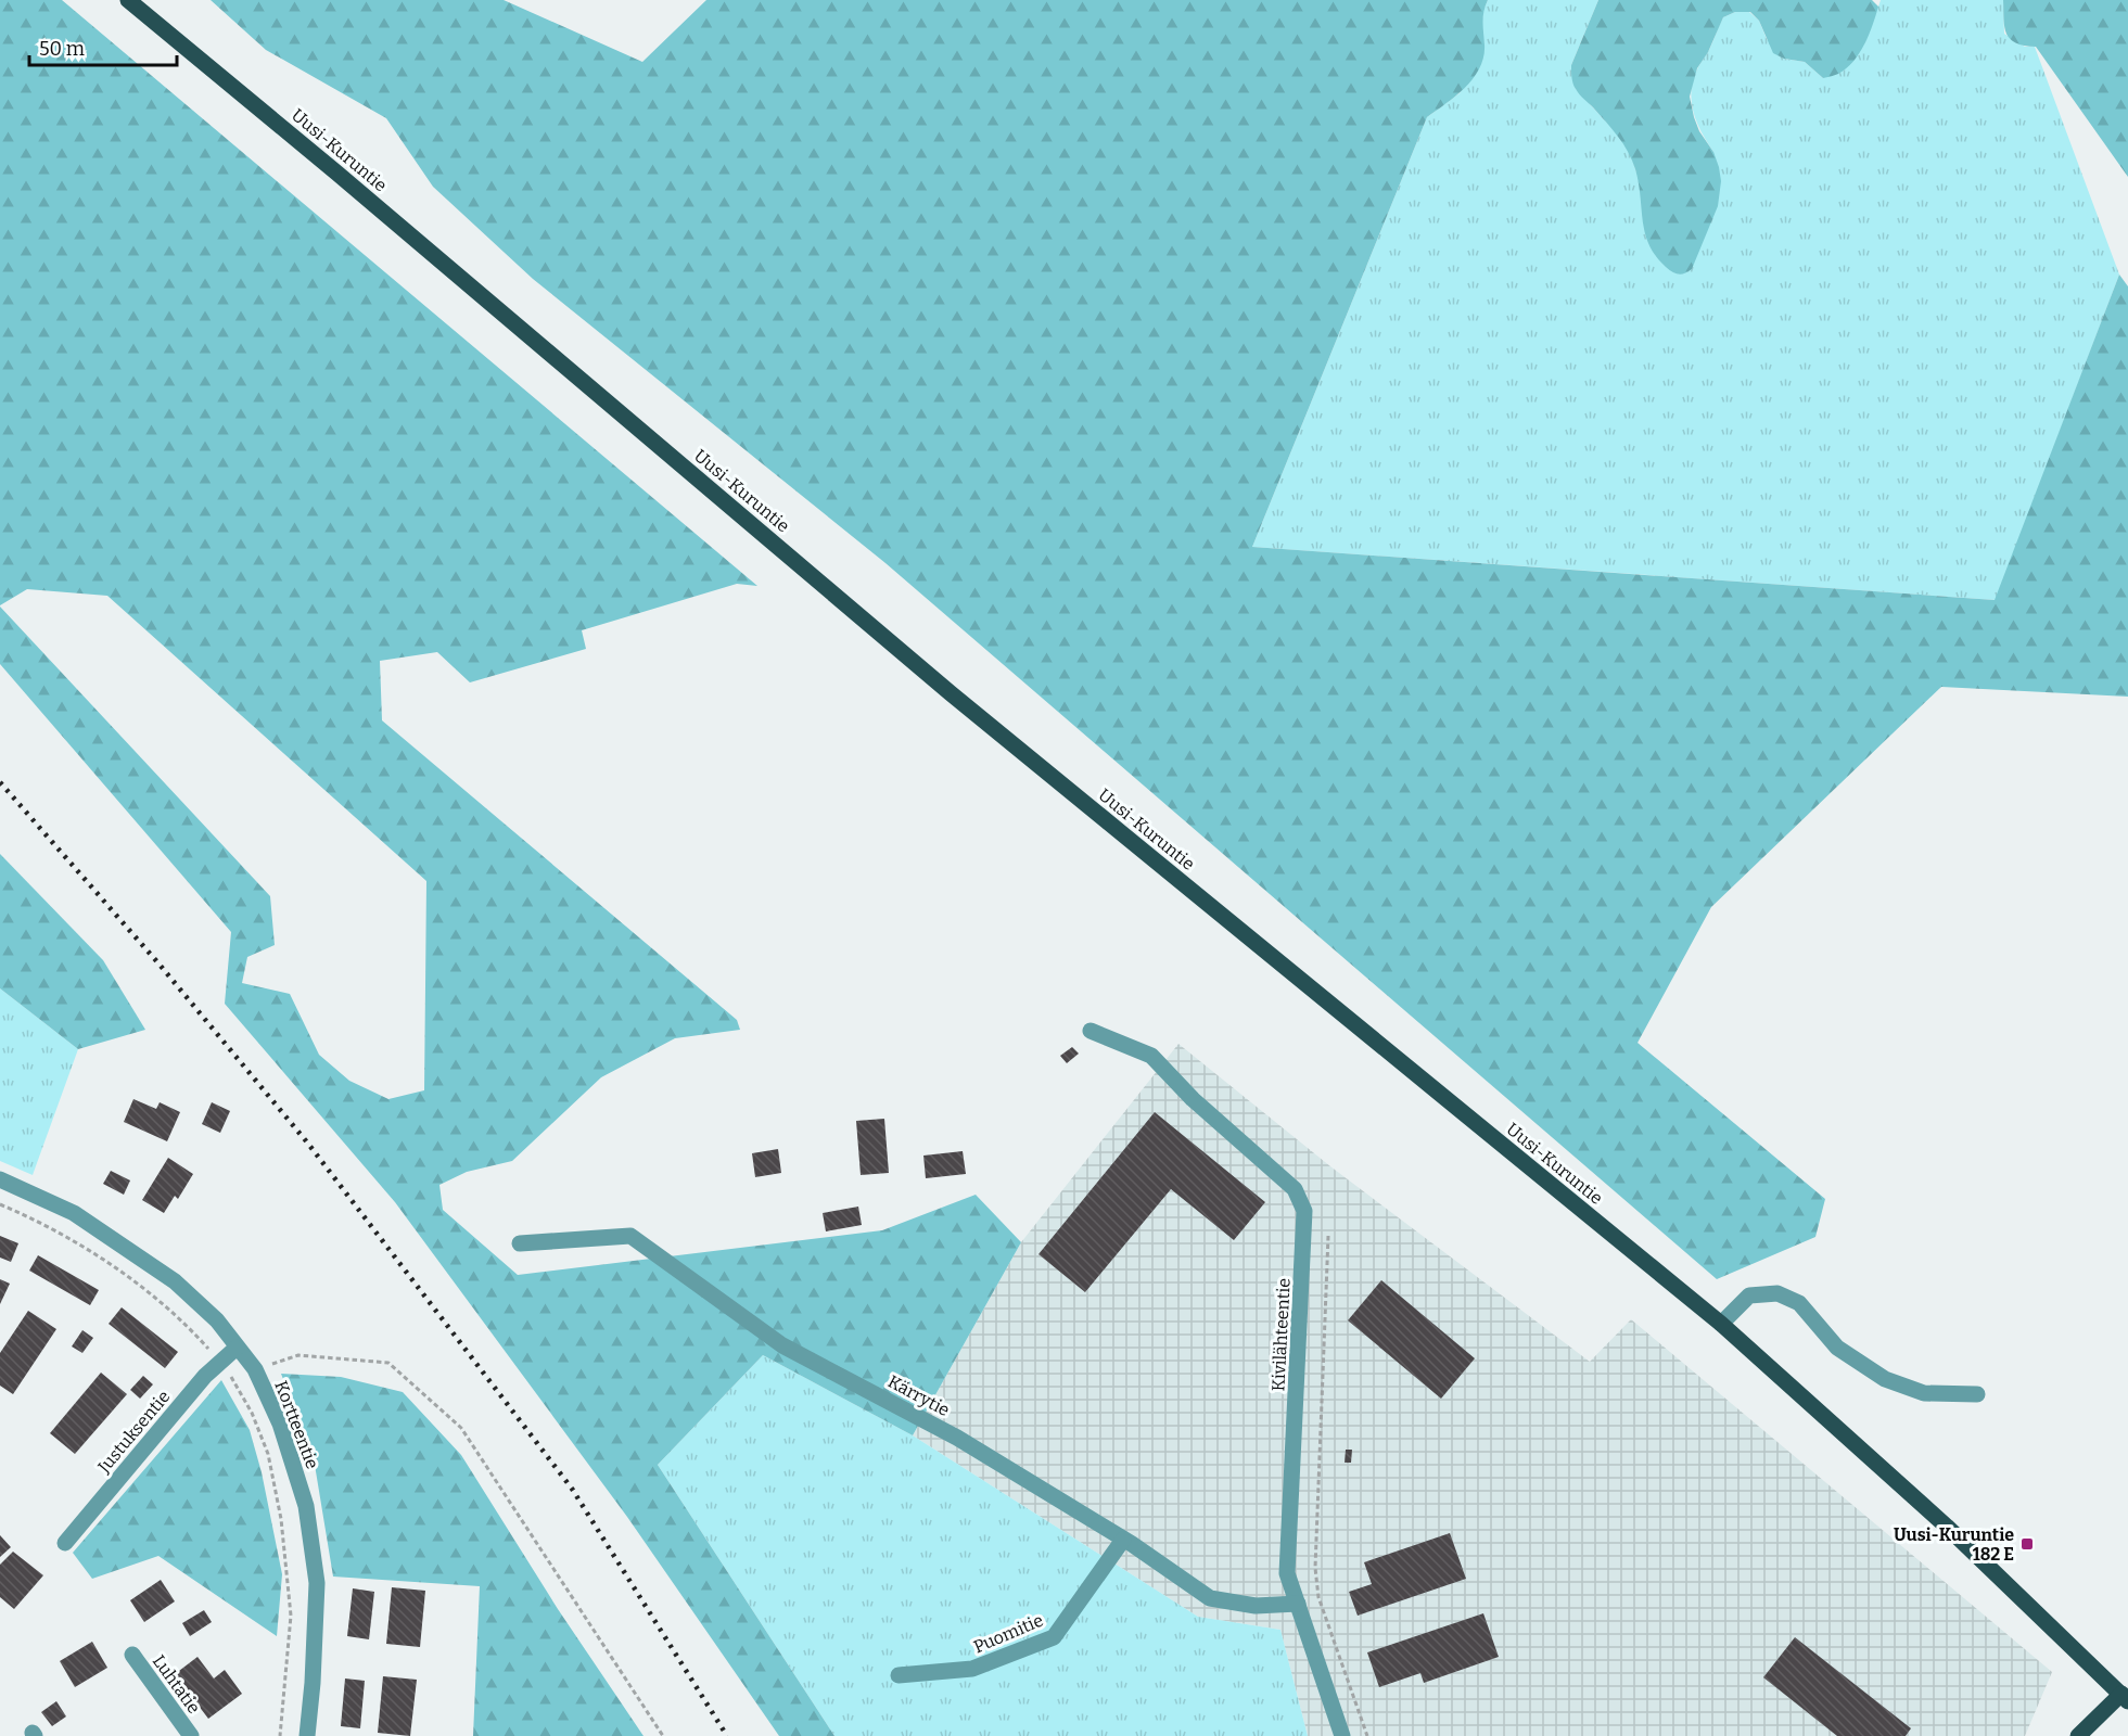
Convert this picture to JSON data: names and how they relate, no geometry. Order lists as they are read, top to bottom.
{
  "streets": {
    "main road": ["Uusi-Kuruntie"],
    "street": [
      "Kivilähteentie",
      "Kärrytie",
      "Kortteentie",
      "Justuksentie",
      "Puomitie",
      "Luhtatie"
    ]
  },
  "crossings": [
    ["Kivilähteentie", "Kärrytie"],
    ["Kärrytie", "Puomitie"],
    ["Kortteentie", "Justuksentie"]
  ],
  "places": {
    "transit": ["Uusi-Kuruntie 182 E"]
  },
  "scale_bar": "50 m"
}
